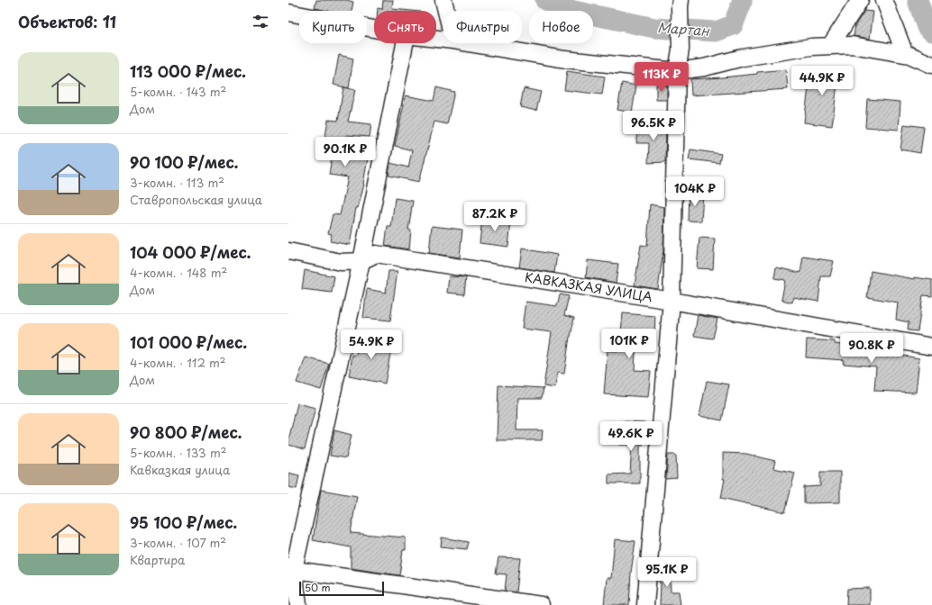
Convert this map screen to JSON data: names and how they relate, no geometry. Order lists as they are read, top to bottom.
{
  "streets": {
    "street": ["КАВКАЗКАЯ УЛИЦА"]
  },
  "water": ["Мартан"],
  "scale_bar": "50 m",
  "page": {
    "heading": "Объектов: 11",
    "chip": [
      "Купить",
      "Снять",
      "Фильтры",
      "Новое"
    ],
    "list": [
      {
        "name": "113 000 ₽/мес.",
        "note": "5-комн. · 143 m² · Дом"
      },
      {
        "name": "90 100 ₽/мес.",
        "note": "3-комн. · 113 m² · Ставропольская улица"
      },
      {
        "name": "104 000 ₽/мес.",
        "note": "4-комн. · 148 m² · Дом"
      },
      {
        "name": "101 000 ₽/мес.",
        "note": "4-комн. · 112 m² · Дом"
      },
      {
        "name": "90 800 ₽/мес.",
        "note": "5-комн. · 133 m² · Кавказкая улица"
      },
      {
        "name": "95 100 ₽/мес.",
        "note": "3-комн. · 107 m² · Квартира"
      }
    ],
    "price": [
      "113K ₽",
      "44.9K ₽",
      "96.5K ₽",
      "90.1K ₽",
      "104K ₽",
      "87.2K ₽",
      "101K ₽",
      "54.9K ₽",
      "90.8K ₽",
      "49.6K ₽",
      "95.1K ₽"
    ],
    "scale": "50 m"
  }
}
